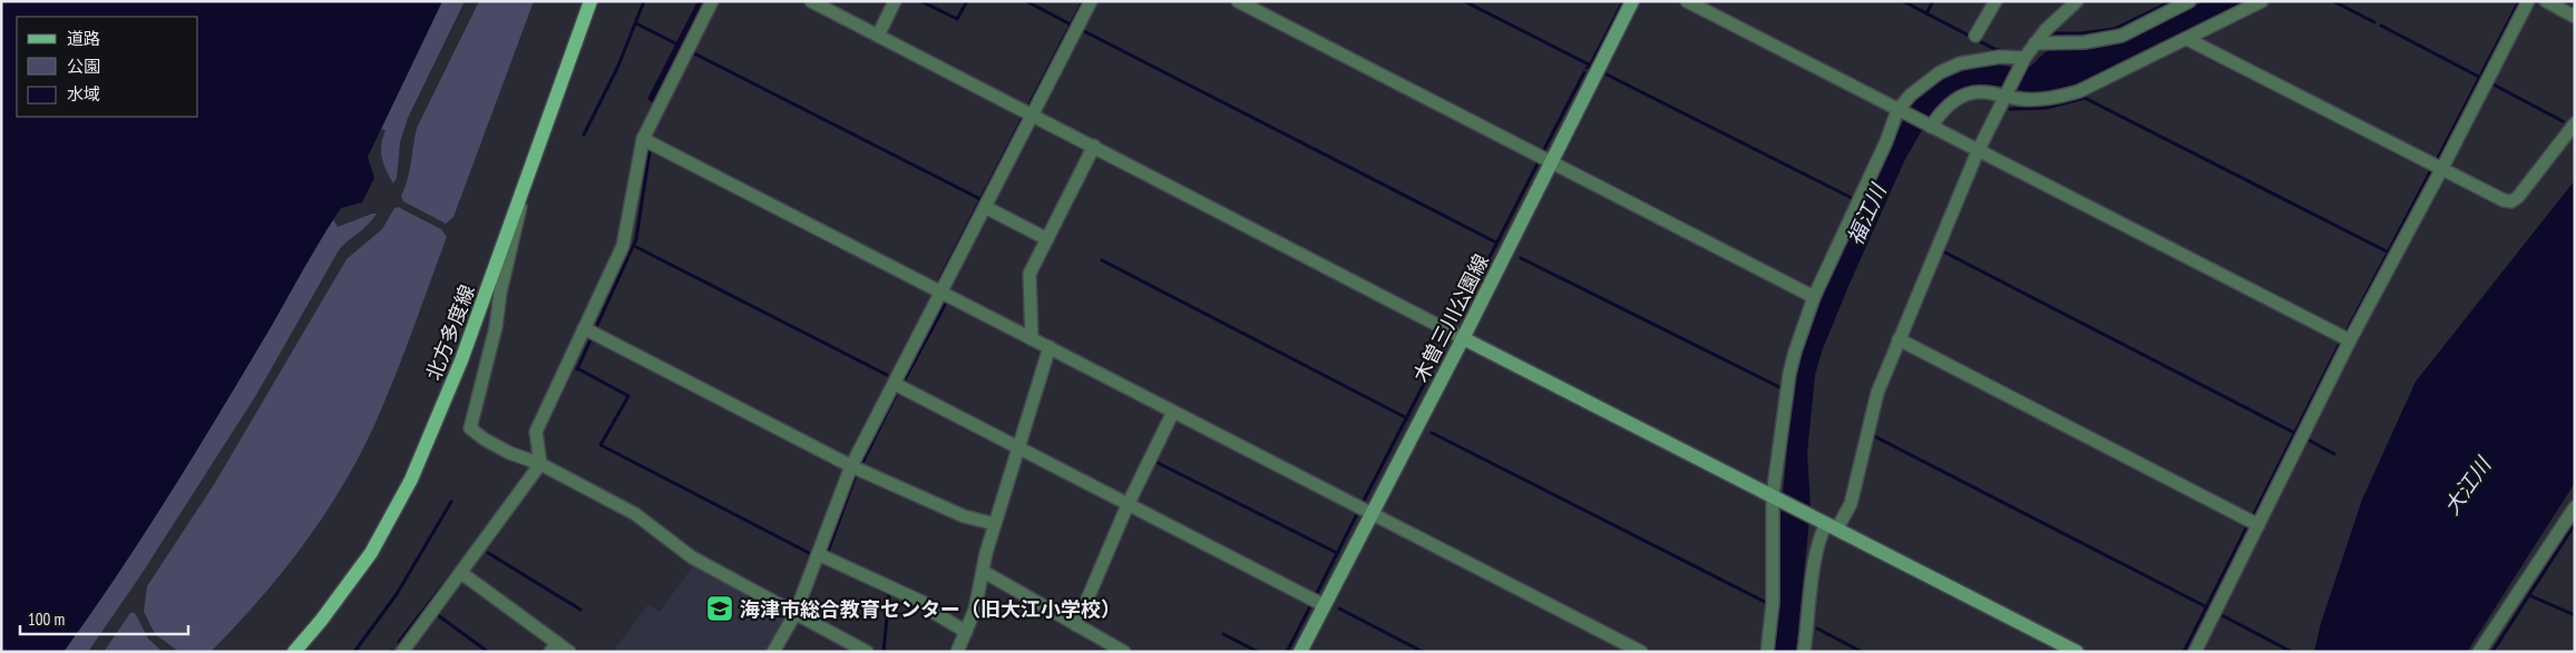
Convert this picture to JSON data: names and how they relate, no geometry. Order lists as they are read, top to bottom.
{
  "streets": {
    "main road": ["木曽三川公園線", "北方多度線"]
  },
  "water": ["福江川", "大江川"],
  "places": {
    "school or university": ["海津市総合教育センター（旧大江小学校）"]
  },
  "legend": ["道路", "公園", "水域"],
  "scale_bar": "100 m"
}
